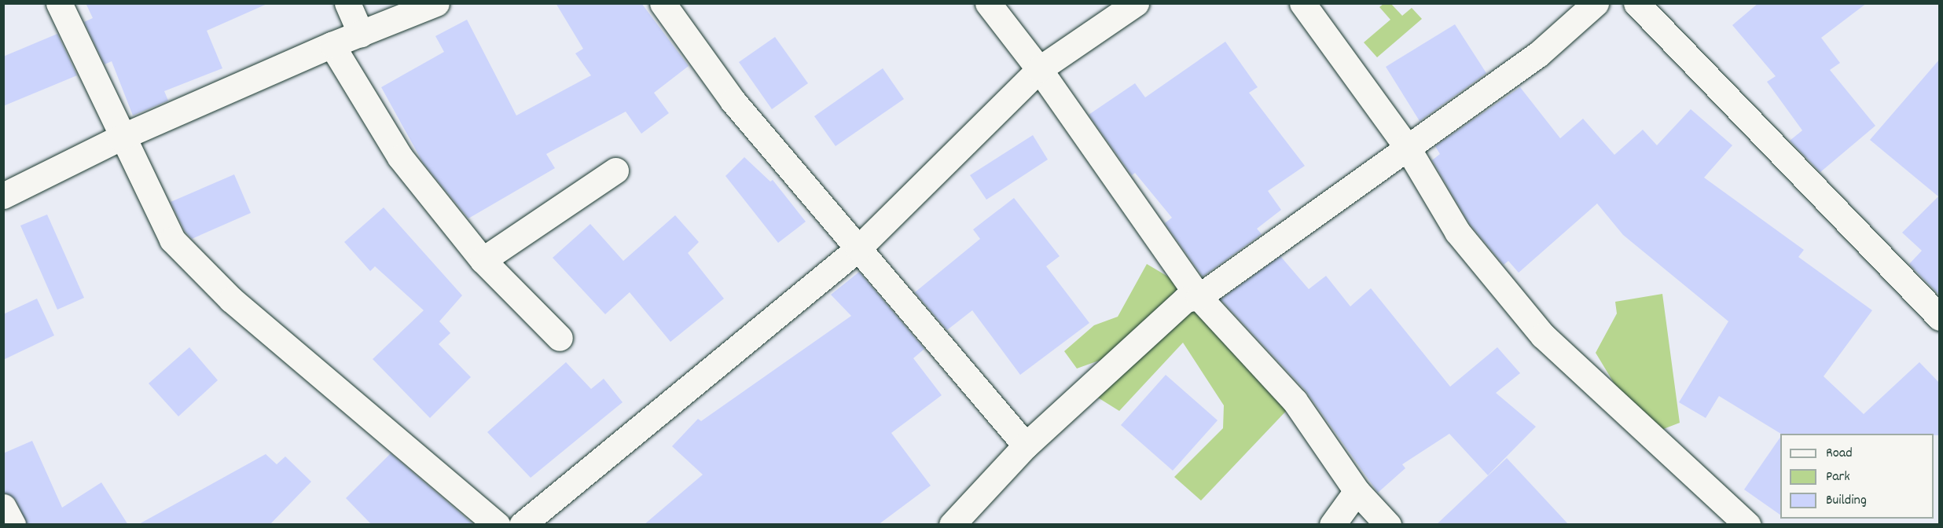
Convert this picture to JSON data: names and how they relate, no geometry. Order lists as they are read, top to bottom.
{
  "legend": ["Road", "Park", "Building"]
}
